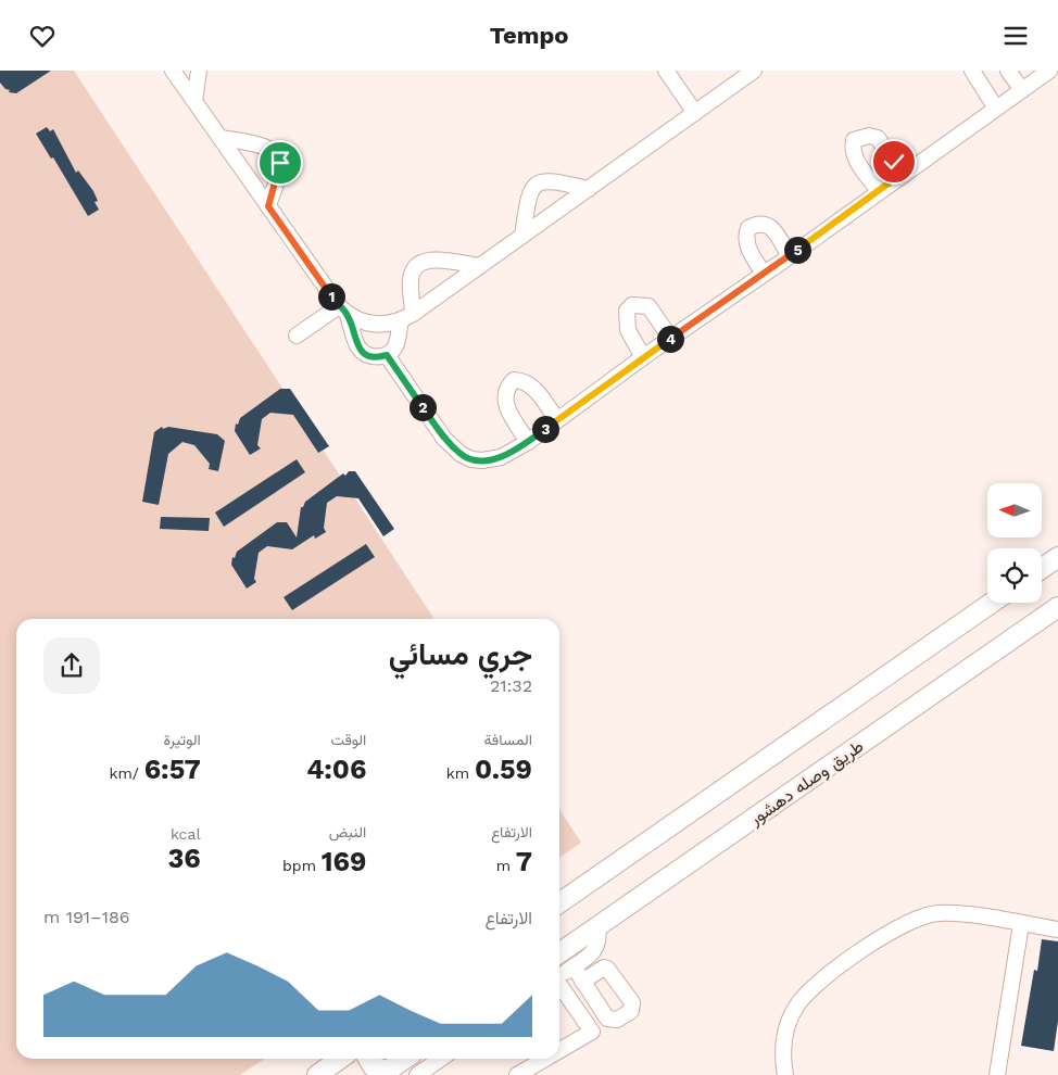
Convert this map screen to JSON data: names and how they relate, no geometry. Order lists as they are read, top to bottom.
{
  "streets": {
    "main road": ["طريق وصله دهشور"]
  },
  "north": "left",
  "page": {
    "header": "Tempo",
    "pins": [
      "5",
      "1",
      "4",
      "2",
      "3"
    ],
    "heading": ["جري مسائي", "21:32"],
    "stats": [
      ["المسافة", "0.59 km"],
      ["الوقت", "4:06"],
      ["الوتيرة", "6:57 /km"],
      ["الارتفاع", "7 m"],
      ["النبض", "169 bpm"],
      ["kcal", "36"]
    ],
    "chart": ["الارتفاع", "186–191 m"]
  }
}
